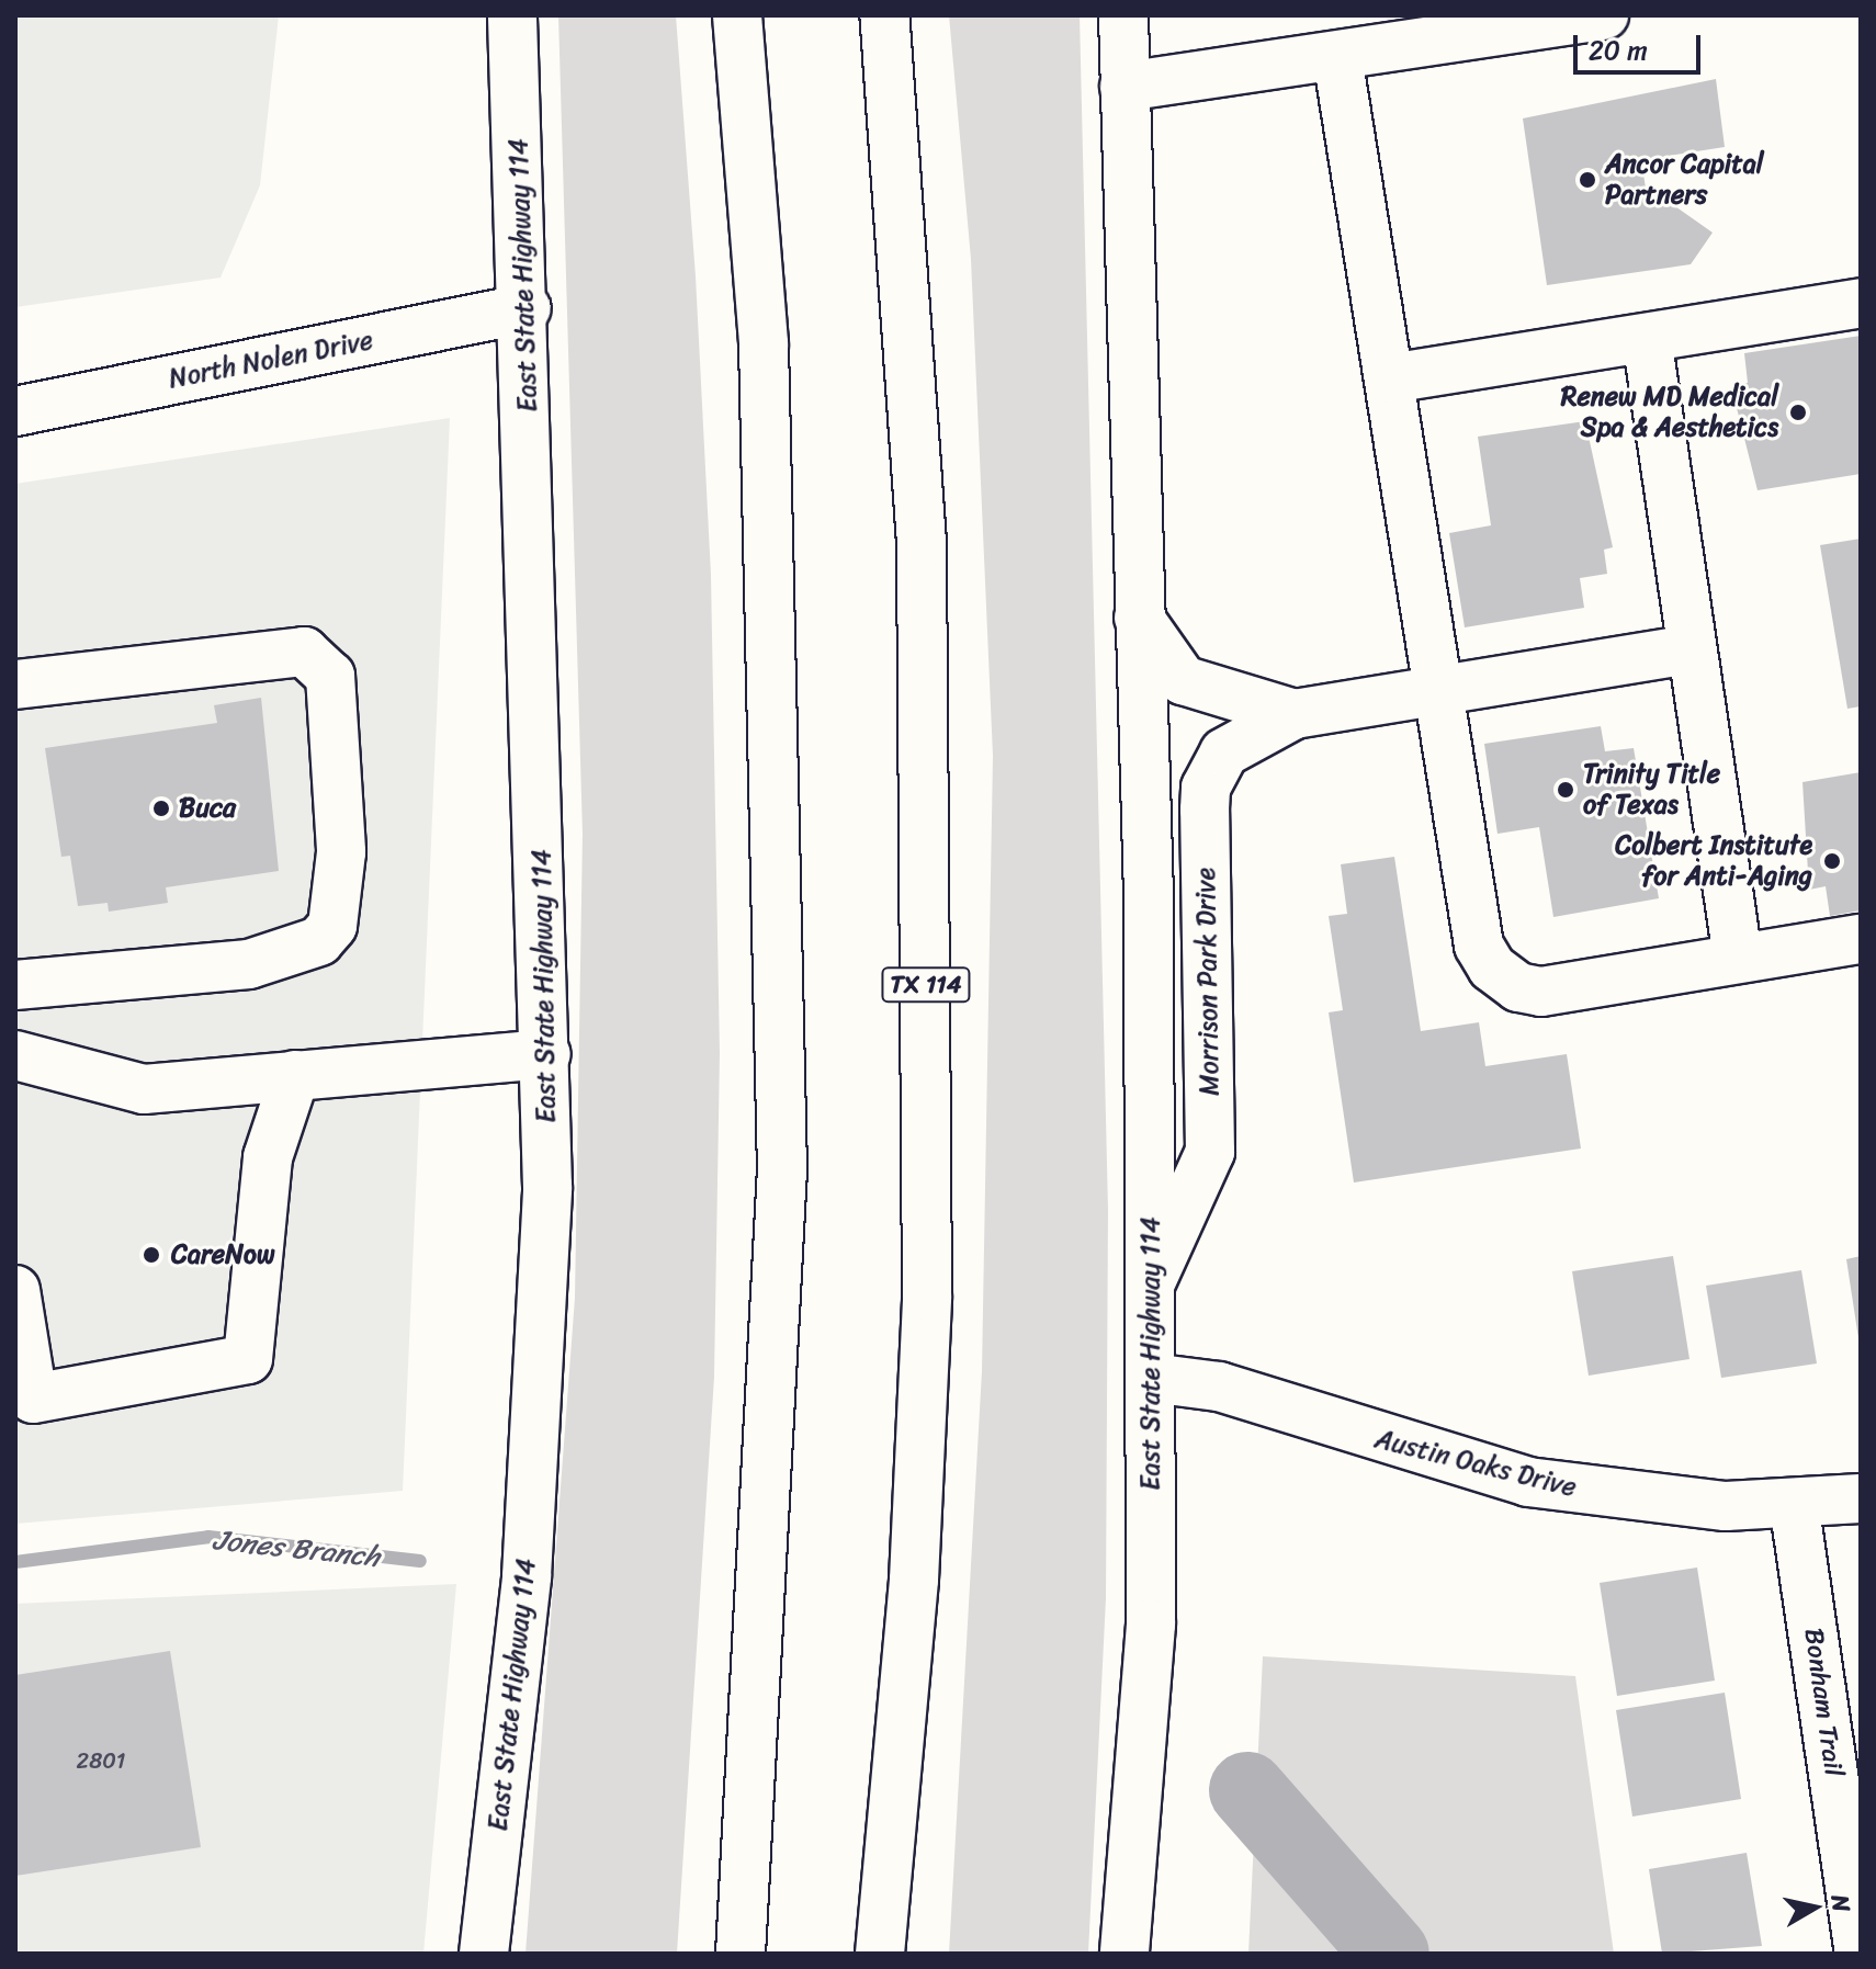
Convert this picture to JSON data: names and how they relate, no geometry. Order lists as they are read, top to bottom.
{
  "streets": {
    "main road": [
      "East State Highway 114",
      "North Nolen Drive",
      "Morrison Park Drive",
      "TX 114",
      "Austin Oaks Drive",
      "Bonham Trail"
    ]
  },
  "crossings": [
    ["East State Highway 114", "North Nolen Drive"],
    ["East State Highway 114", "Morrison Park Drive"],
    ["East State Highway 114", "Austin Oaks Drive"],
    ["Austin Oaks Drive", "Bonham Trail"]
  ],
  "water": ["Jones Branch"],
  "places": [
    "Ancor Capital Partners",
    "Renew MD Medical Spa & Aesthetics",
    "Trinity Title of Texas",
    "Buca",
    "Colbert Institute for Anti-Aging",
    "CareNow"
  ],
  "house_numbers": ["2801"],
  "scale_bar": "20 m",
  "north": "right"
}
